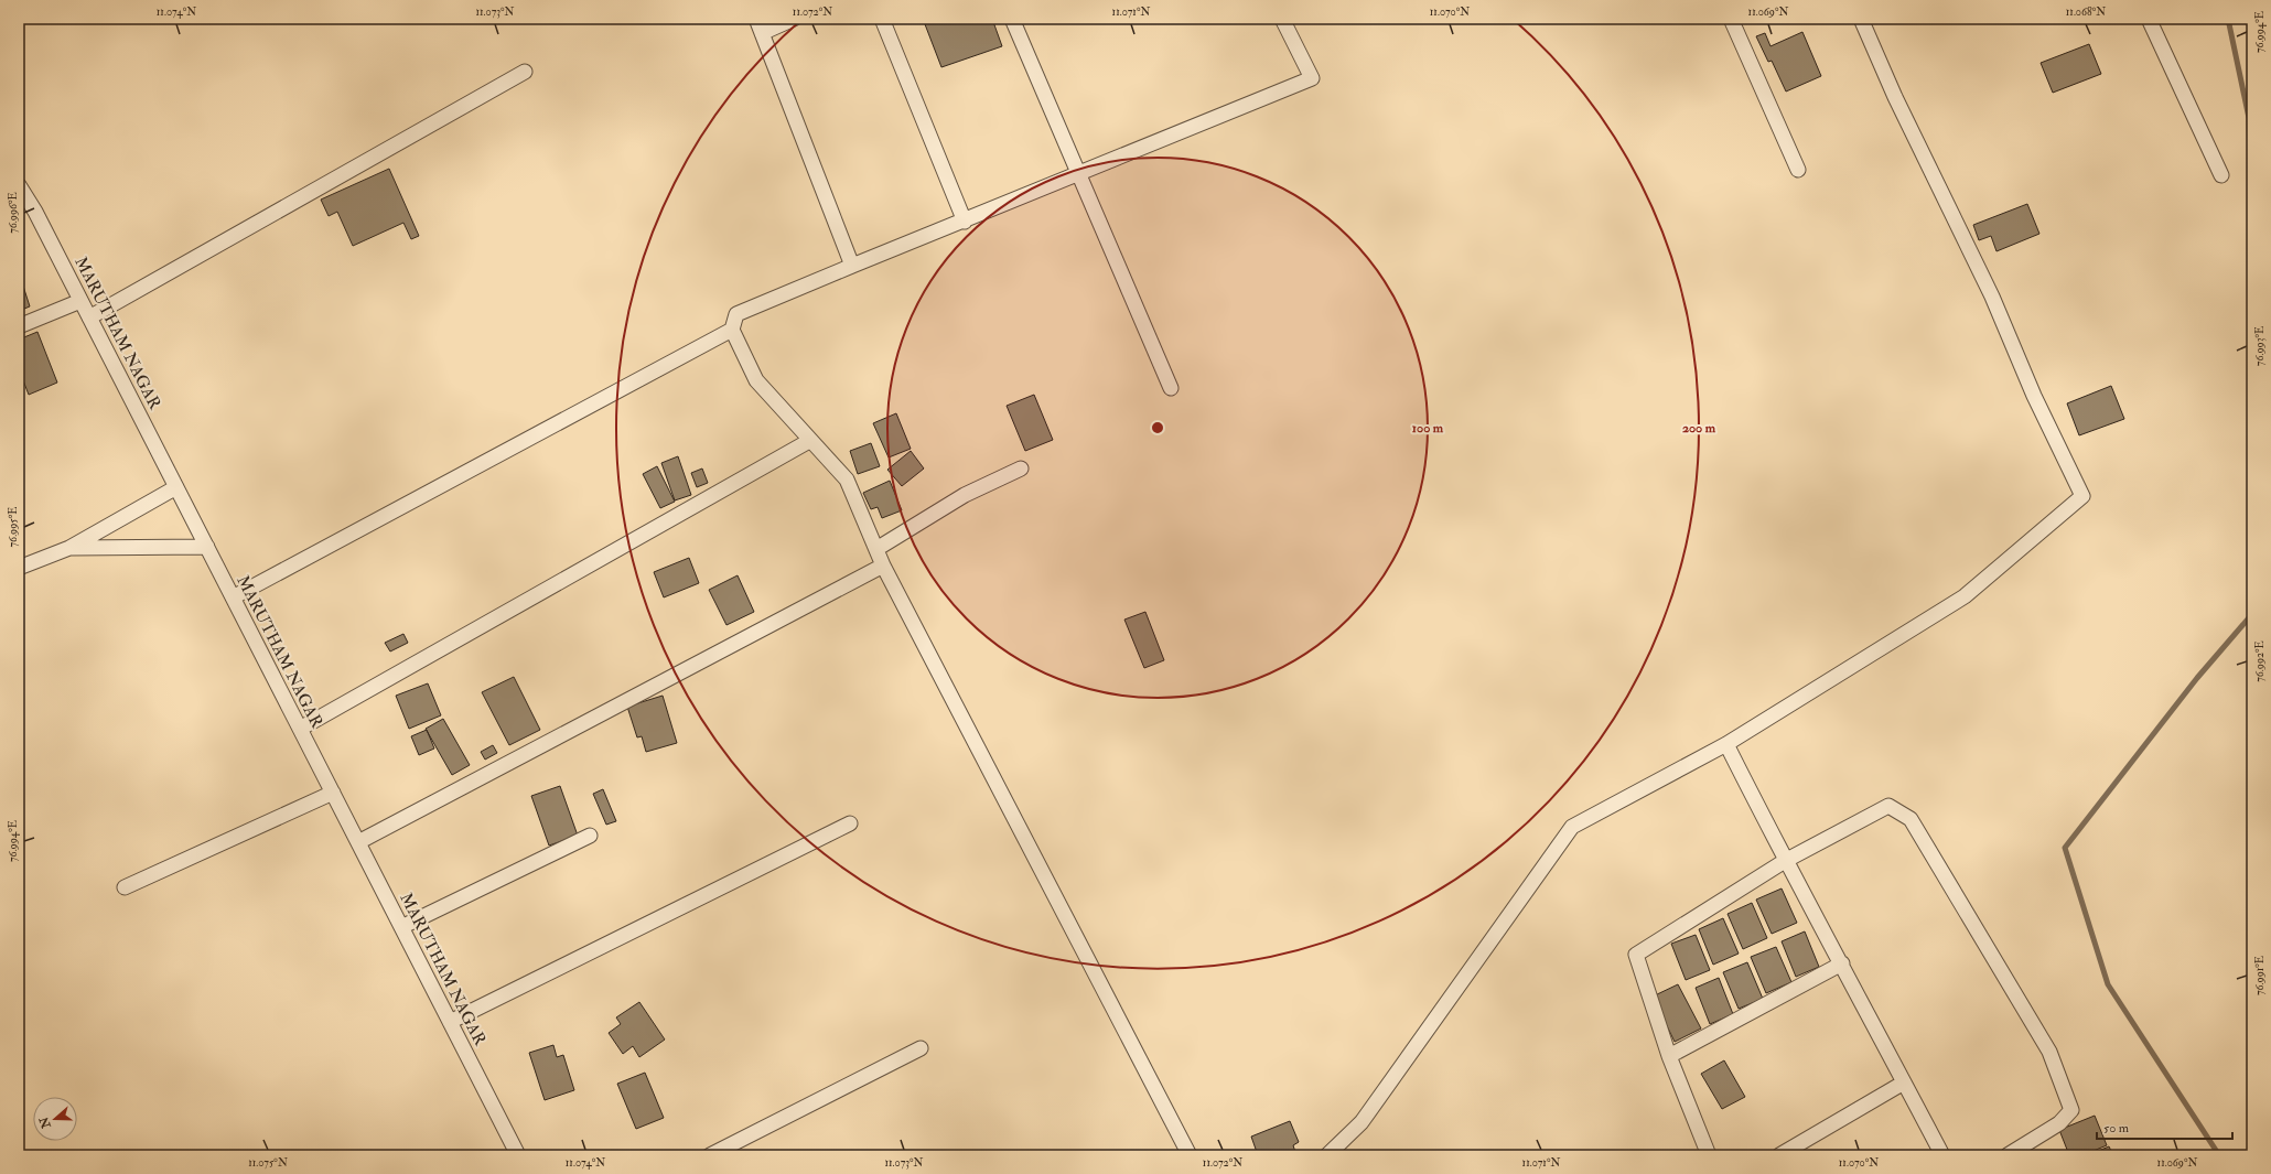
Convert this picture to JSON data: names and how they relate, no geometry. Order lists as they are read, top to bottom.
{
  "streets": {
    "street": ["MARUTHAM NAGAR"]
  },
  "scale_bar": "50 m",
  "north": "left",
  "coordinates": [
    "11.074°N",
    "11.073°N",
    "11.072°N",
    "11.071°N",
    "11.070°N",
    "11.069°N",
    "11.068°N",
    "76.994°E",
    "76.996°E",
    "76.993°E",
    "76.995°E",
    "76.992°E",
    "76.991°E",
    "11.075°N"
  ],
  "rings": ["100 m", "200 m"]
}
